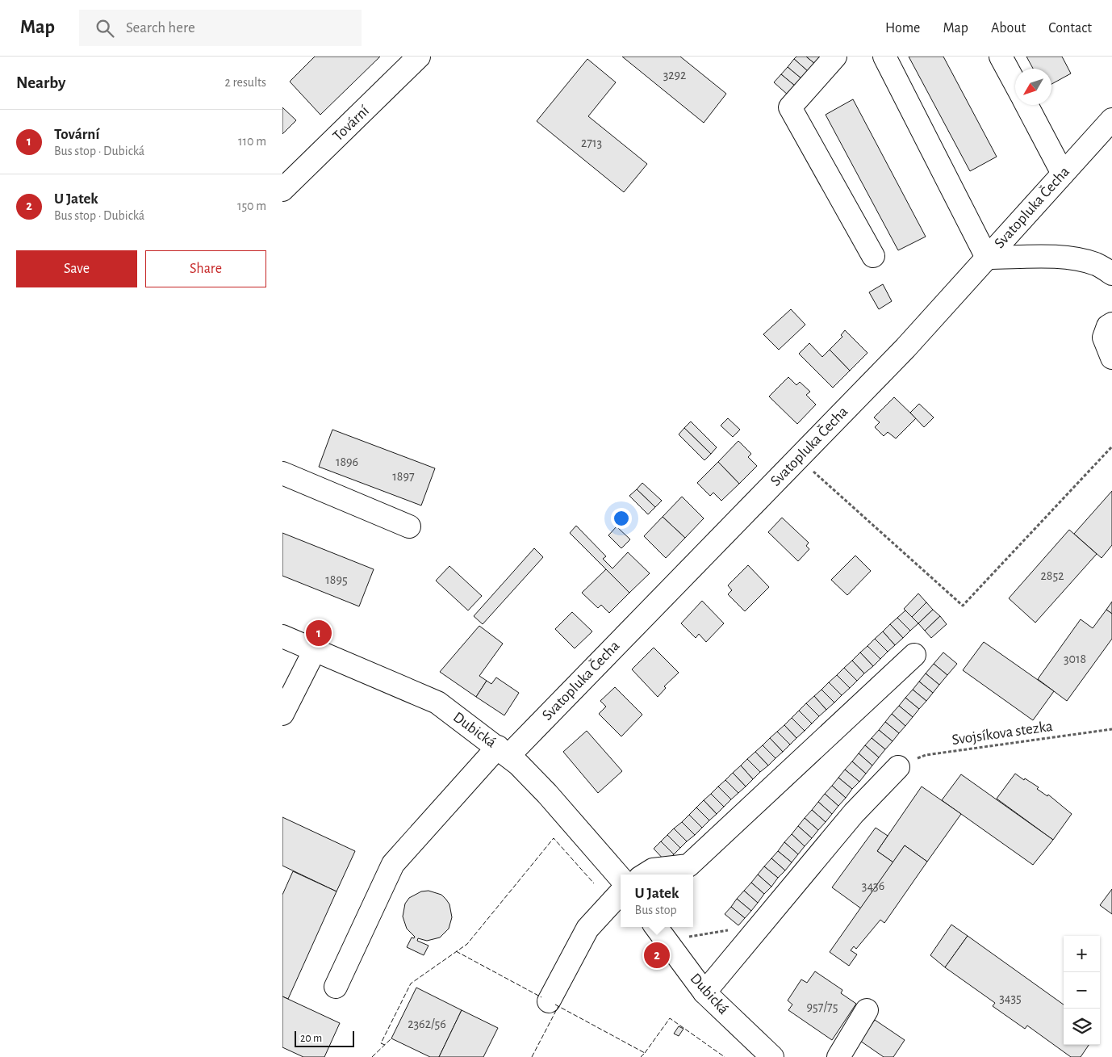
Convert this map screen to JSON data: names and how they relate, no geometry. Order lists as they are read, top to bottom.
{
  "streets": {
    "street": ["Tovární", "Svatopluka Čecha", "Dubická"],
    "path": ["Svojsíkova stezka"]
  },
  "crossings": [
    ["Svatopluka Čecha", "Dubická"]
  ],
  "house_numbers": [
    "3292",
    "2713",
    "1896",
    "1897",
    "2852",
    "1895",
    "3018",
    "3436",
    "3435",
    "957/75",
    "2362/56"
  ],
  "scale_bar": "20 m",
  "north": "bottom left",
  "page": {
    "header": "Map",
    "search": "Search here",
    "nav": [
      "Home",
      "Map",
      "About",
      "Contact"
    ],
    "heading": ["Nearby", "2 results"],
    "list": [
      {
        "mark": "1",
        "name": "Tovární",
        "note": "Bus stop · Dubická",
        "value": "110 m"
      },
      {
        "mark": "2",
        "name": "U Jatek",
        "note": "Bus stop · Dubická",
        "value": "150 m"
      }
    ],
    "buttons": ["Save", "Share"],
    "pins": ["1", "2"],
    "popup": ["U Jatek", "Bus stop"],
    "map_buttons": ["+", "−"],
    "scale": "20 m"
  }
}
